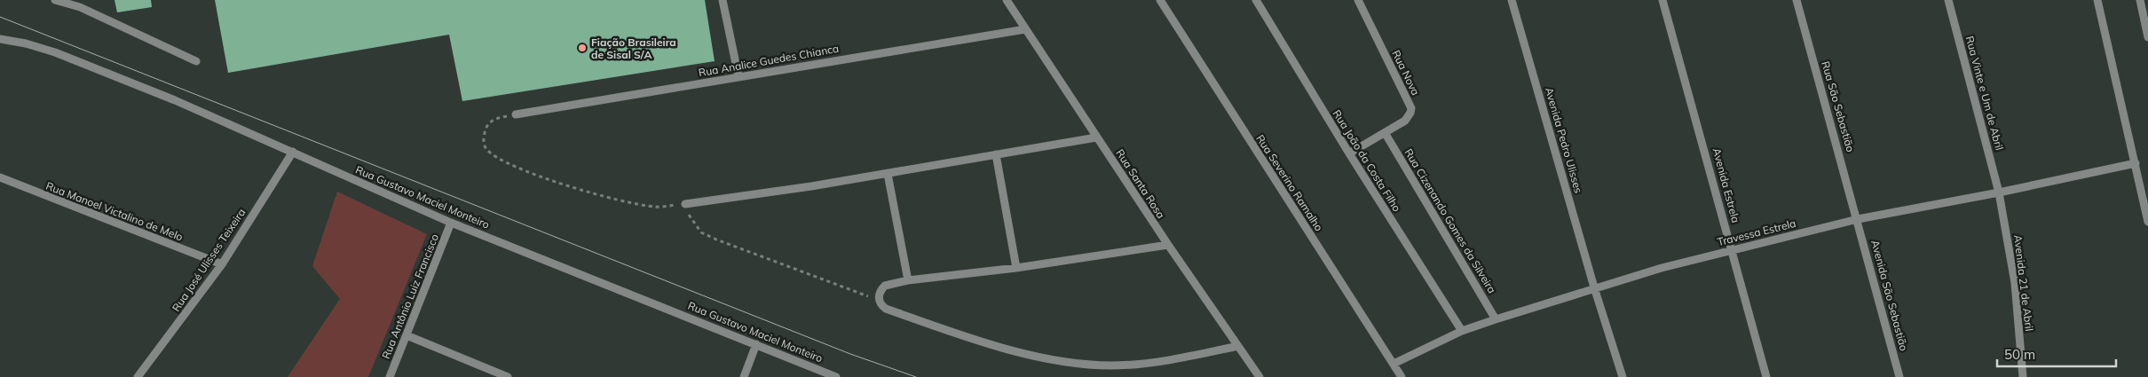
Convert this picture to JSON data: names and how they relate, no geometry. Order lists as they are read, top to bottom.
{
  "streets": {
    "street": [
      "Rua Analice Guedes Chianca",
      "Rua Nova",
      "Rua Vinte e Um de Abril",
      "Rua São Sebastião",
      "Avenida Pedro Ulisses",
      "Rua João da Costa Filho",
      "Rua Severino Ramalho",
      "Rua Santa Rosa",
      "Avenida Estrela",
      "Rua Gustavo Maciel Monteiro",
      "Rua Manoel Victalino de Melo",
      "Rua Cizenando Gomes da Silveira",
      "Travessa Estrela",
      "Rua José Ulisses Teixeira",
      "Avenida 21 de Abril",
      "Avenida São Sebastião",
      "Rua Antônio Luiz Francisco"
    ]
  },
  "crossings": [
    ["Rua Analice Guedes Chianca", "Rua Santa Rosa"],
    ["Rua Nova", "Rua João da Costa Filho"],
    ["Rua Nova", "Rua Cizenando Gomes da Silveira"],
    ["Rua Vinte e Um de Abril", "Travessa Estrela"],
    ["Rua Vinte e Um de Abril", "Avenida 21 de Abril"],
    ["Rua São Sebastião", "Travessa Estrela"],
    ["Rua São Sebastião", "Avenida São Sebastião"],
    ["Avenida Pedro Ulisses", "Travessa Estrela"],
    ["Rua João da Costa Filho", "Travessa Estrela"],
    ["Rua Severino Ramalho", "Travessa Estrela"],
    ["Avenida Estrela", "Travessa Estrela"],
    ["Rua Gustavo Maciel Monteiro", "Rua José Ulisses Teixeira"],
    ["Rua Gustavo Maciel Monteiro", "Rua Antônio Luiz Francisco"],
    ["Rua Manoel Victalino de Melo", "Rua José Ulisses Teixeira"],
    ["Rua Cizenando Gomes da Silveira", "Travessa Estrela"],
    ["Travessa Estrela", "Avenida 21 de Abril"],
    ["Travessa Estrela", "Avenida São Sebastião"]
  ],
  "places": ["Fiação Brasileira de Sisal S/A"],
  "scale_bar": "50 m"
}
